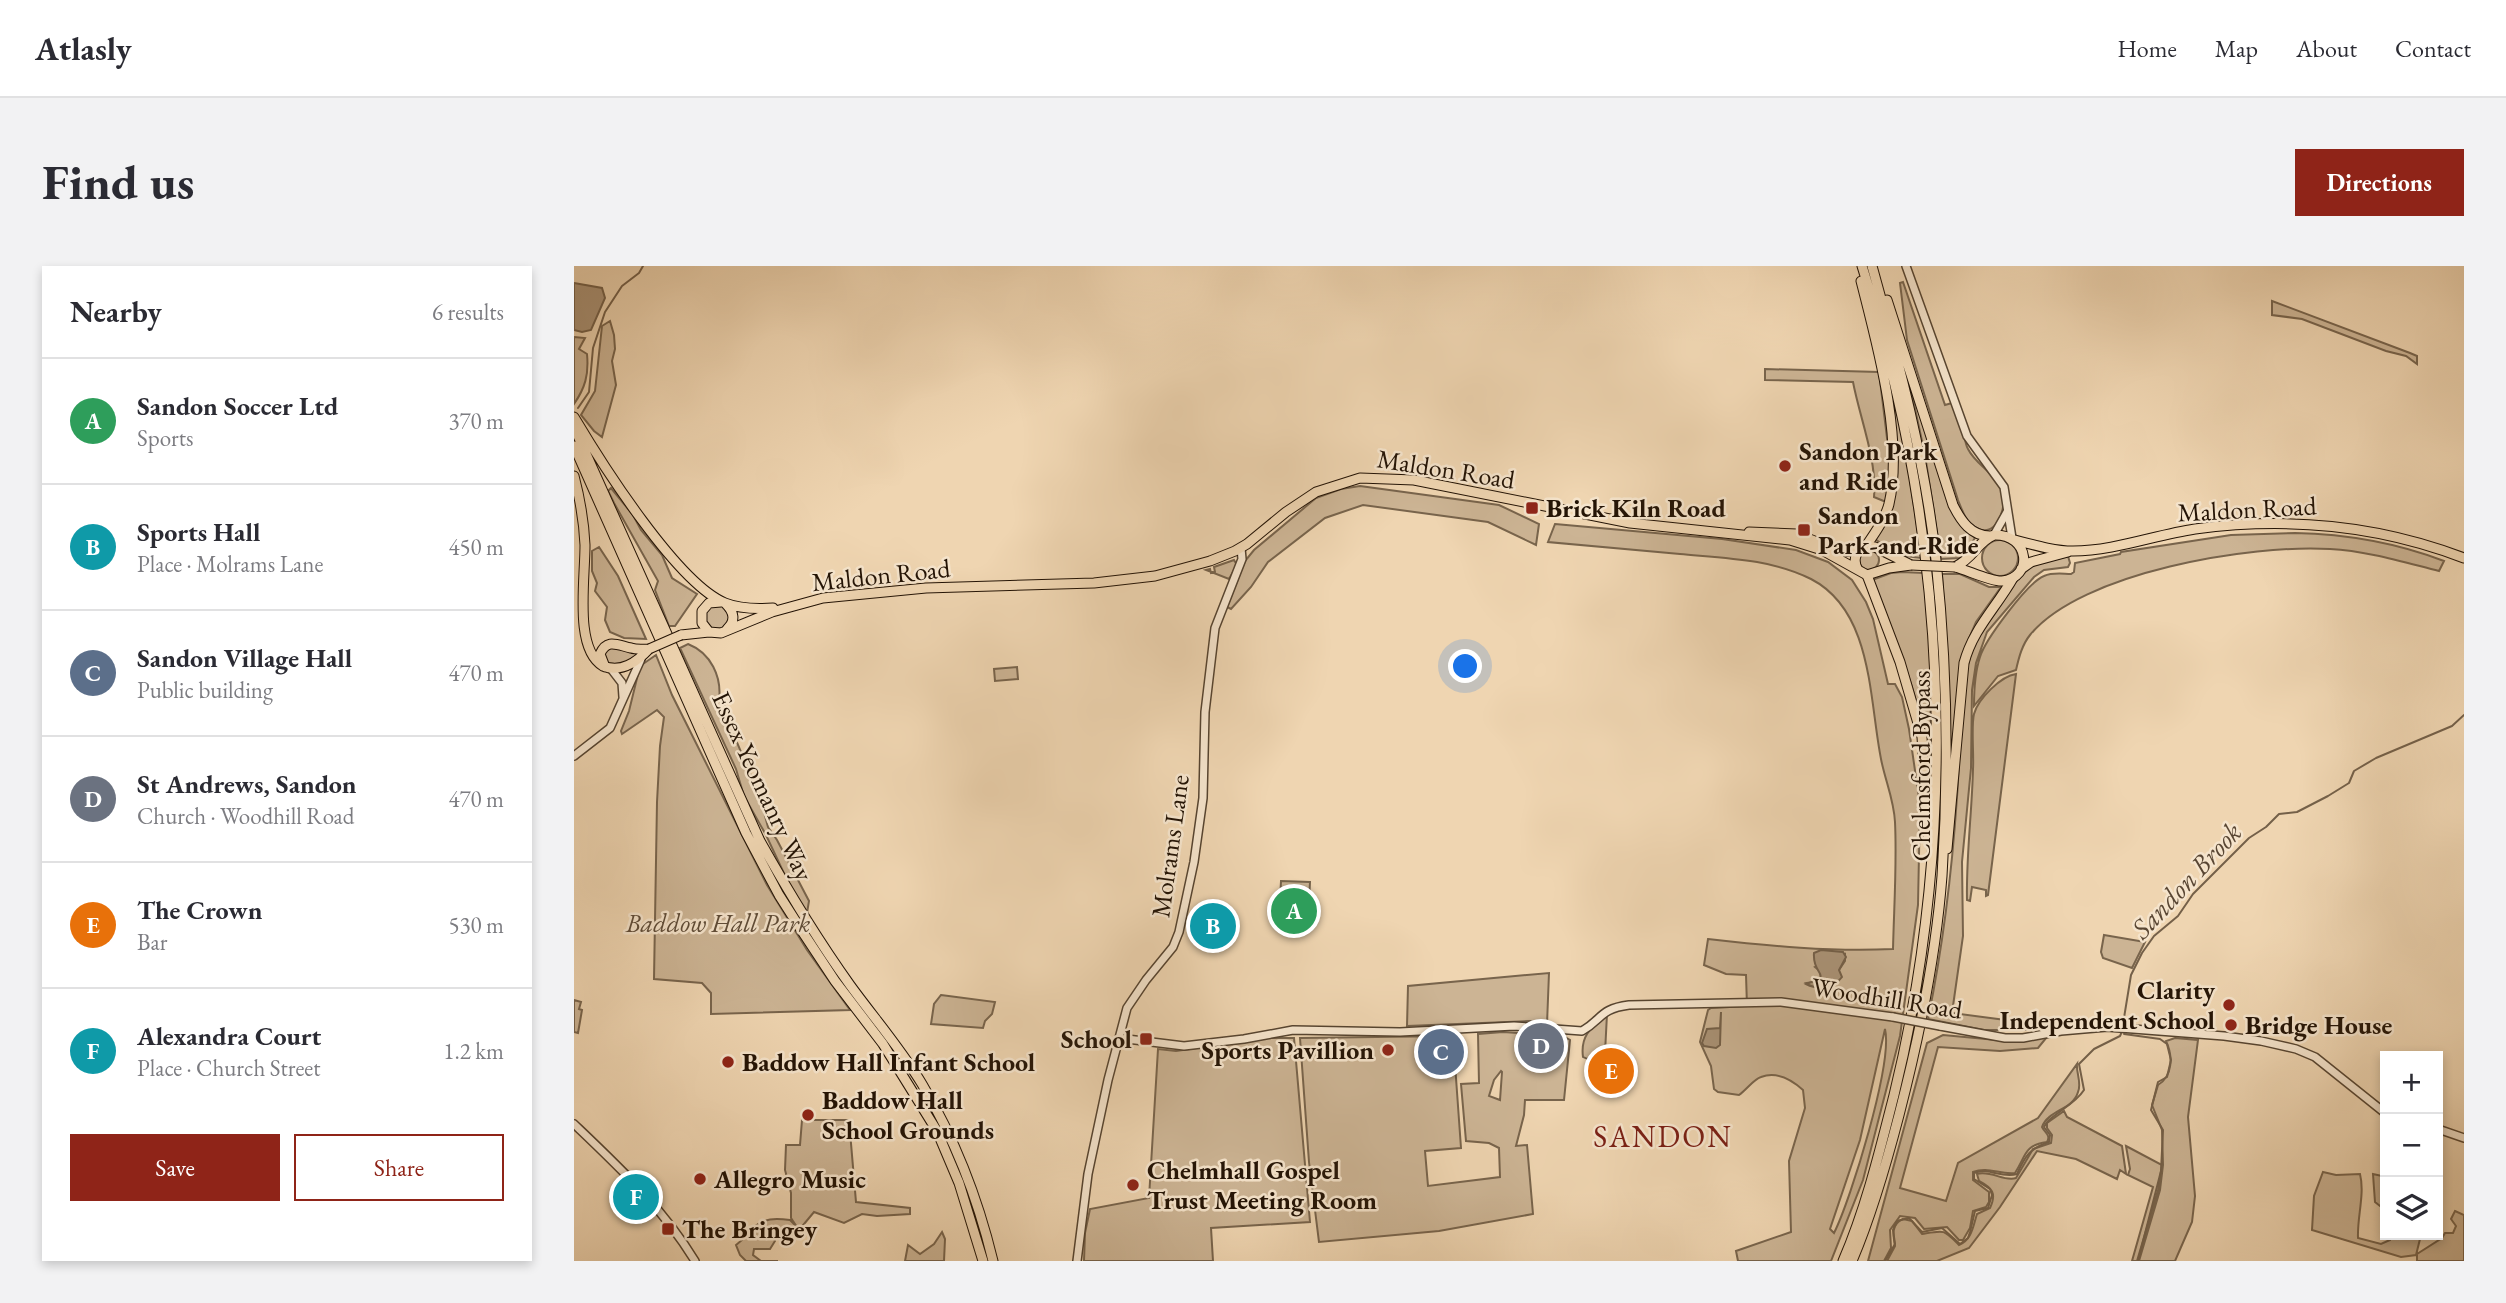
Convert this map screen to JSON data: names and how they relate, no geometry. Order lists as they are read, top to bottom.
{
  "streets": {
    "main road": ["Maldon Road", "Chelmsford Bypass", "Essex Yeomanry Way"],
    "street": ["Molrams Lane", "Woodhill Road"]
  },
  "crossings": [
    ["Maldon Road", "Molrams Lane"],
    ["Molrams Lane", "Woodhill Road"]
  ],
  "districts": ["SANDON"],
  "water": ["Sandon Brook"],
  "parks": ["Baddow Hall Park"],
  "places": {
    "other": [
      "Sandon Park and Ride",
      "Clarity Independent School",
      "Bridge House",
      "Sports Pavillion",
      "Baddow Hall Infant School",
      "Baddow Hall School Grounds",
      "Allegro Music",
      "Chelmhall Gospel Trust Meeting Room"
    ],
    "transit": [
      "Brick Kiln Road",
      "Sandon Park-and-Ride",
      "School",
      "The Bringey"
    ]
  },
  "page": {
    "header": "Atlasly",
    "nav": [
      "Home",
      "Map",
      "About",
      "Contact"
    ],
    "buttons": [
      "Directions",
      ["Save", "Share"]
    ],
    "title": "Find us",
    "heading": ["Nearby", "6 results"],
    "list": [
      {
        "mark": "A",
        "name": "Sandon Soccer Ltd",
        "note": "Sports",
        "value": "370 m"
      },
      {
        "mark": "B",
        "name": "Sports Hall",
        "note": "Place · Molrams Lane",
        "value": "450 m"
      },
      {
        "mark": "C",
        "name": "Sandon Village Hall",
        "note": "Public building",
        "value": "470 m"
      },
      {
        "mark": "D",
        "name": "St Andrews, Sandon",
        "note": "Church · Woodhill Road",
        "value": "470 m"
      },
      {
        "mark": "E",
        "name": "The Crown",
        "note": "Bar",
        "value": "530 m"
      },
      {
        "mark": "F",
        "name": "Alexandra Court",
        "note": "Place · Church Street",
        "value": "1.2 km"
      }
    ],
    "pins": [
      "A",
      "B",
      "D",
      "C",
      "E",
      "F"
    ],
    "map_buttons": ["+", "−"]
  }
}
